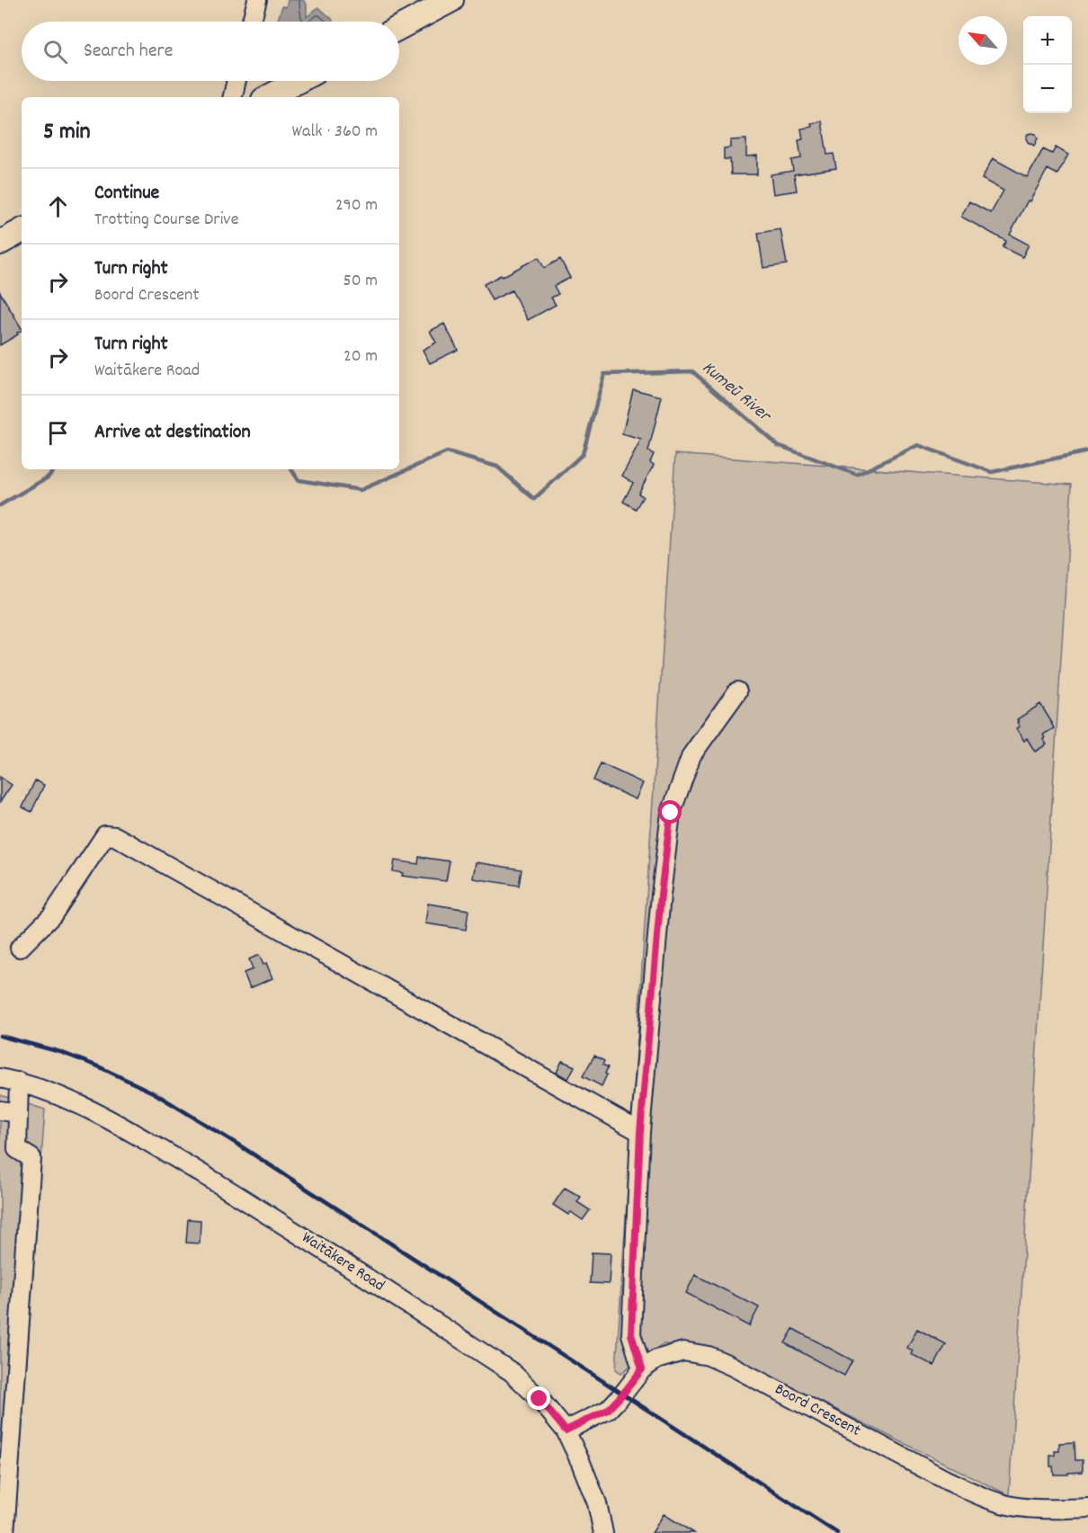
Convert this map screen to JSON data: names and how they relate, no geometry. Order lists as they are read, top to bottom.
{
  "streets": {
    "street": ["Waitākere Road", "Boord Crescent"]
  },
  "crossings": [
    ["Waitākere Road", "Boord Crescent"]
  ],
  "water": ["Kumeū River"],
  "north": "top left",
  "page": {
    "map_buttons": ["+", "−"],
    "search": "Search here",
    "heading": ["5 min", "Walk · 360 m"],
    "list": [
      ["Continue", "Trotting Course Drive", "290 m"],
      ["Turn right", "Boord Crescent", "50 m"],
      ["Turn right", "Waitākere Road", "20 m"],
      "Arrive at destination"
    ]
  }
}
